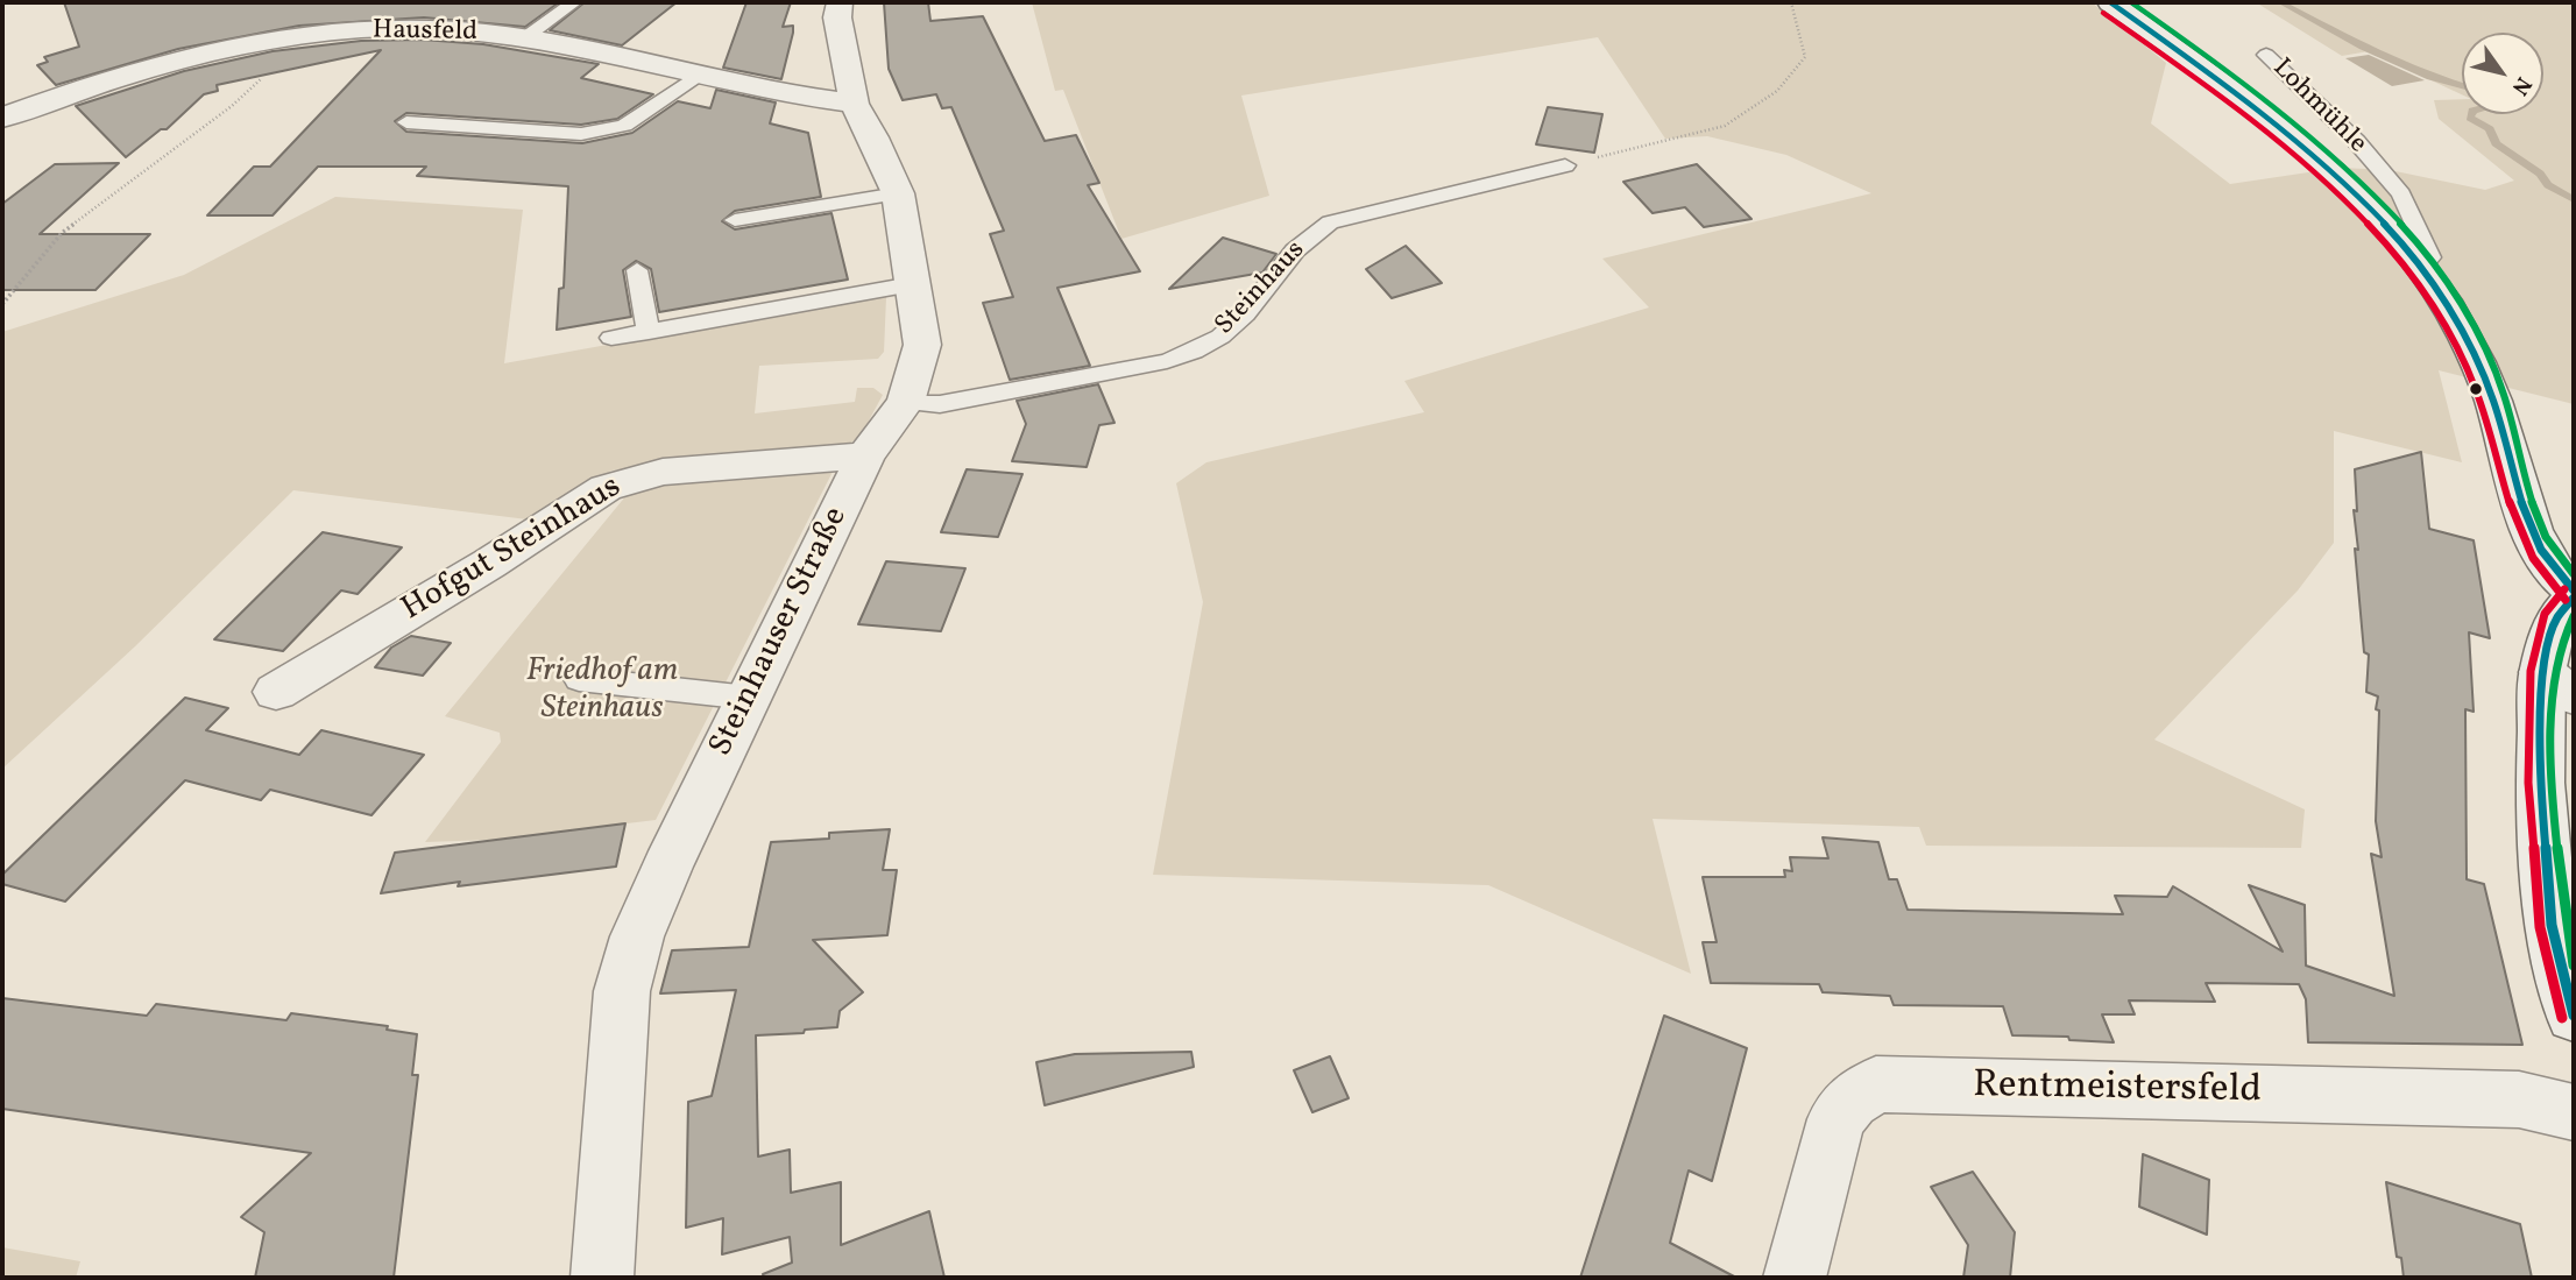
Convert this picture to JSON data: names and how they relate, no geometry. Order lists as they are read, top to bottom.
{
  "streets": {
    "street": [
      "Hausfeld",
      "Lohmühle",
      "Hofgut Steinhaus",
      "Steinhauser Straße",
      "Rentmeistersfeld"
    ],
    "lane": ["Steinhaus"]
  },
  "crossings": [
    ["Hausfeld", "Steinhauser Straße"],
    ["Steinhaus", "Steinhauser Straße"],
    ["Hofgut Steinhaus", "Steinhauser Straße"]
  ],
  "parks": ["Friedhof am Steinhaus"],
  "north": "bottom right"
}
